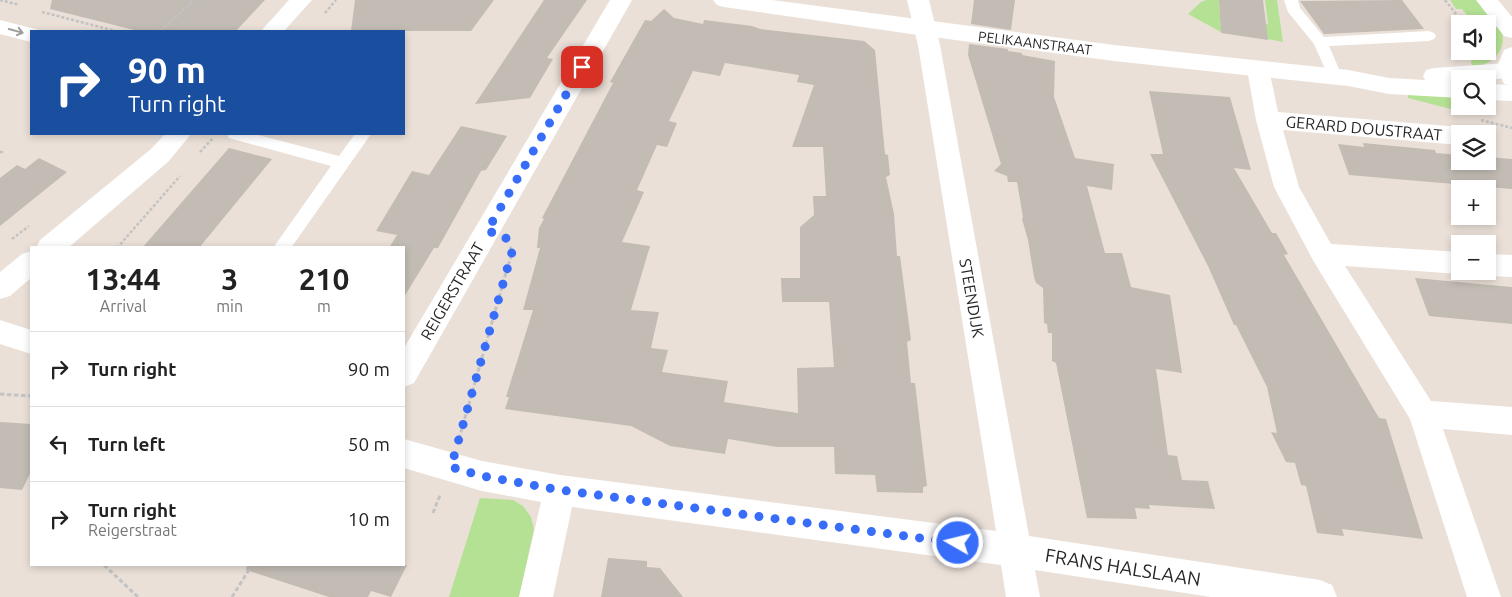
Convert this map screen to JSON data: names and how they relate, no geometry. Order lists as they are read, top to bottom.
{
  "streets": {
    "street": [
      "PELIKAANSTRAAT",
      "GERARD DOUSTRAAT",
      "REIGERSTRAAT",
      "STEENDIJK",
      "FRANS HALSLAAN"
    ]
  },
  "crossings": [
    ["PELIKAANSTRAAT", "GERARD DOUSTRAAT"],
    ["PELIKAANSTRAAT", "STEENDIJK"],
    ["STEENDIJK", "FRANS HALSLAAN"]
  ],
  "page": {
    "map_buttons": ["+", "−"],
    "turn": ["90 m", "Turn right"],
    "eta": [
      "13:44",
      "Arrival",
      "3",
      "min",
      "210",
      "m"
    ],
    "list": [
      {
        "name": "Turn right",
        "value": "90 m"
      },
      {
        "name": "Turn left",
        "value": "50 m"
      },
      {
        "name": "Turn right",
        "note": "Reigerstraat",
        "value": "10 m"
      }
    ]
  }
}
